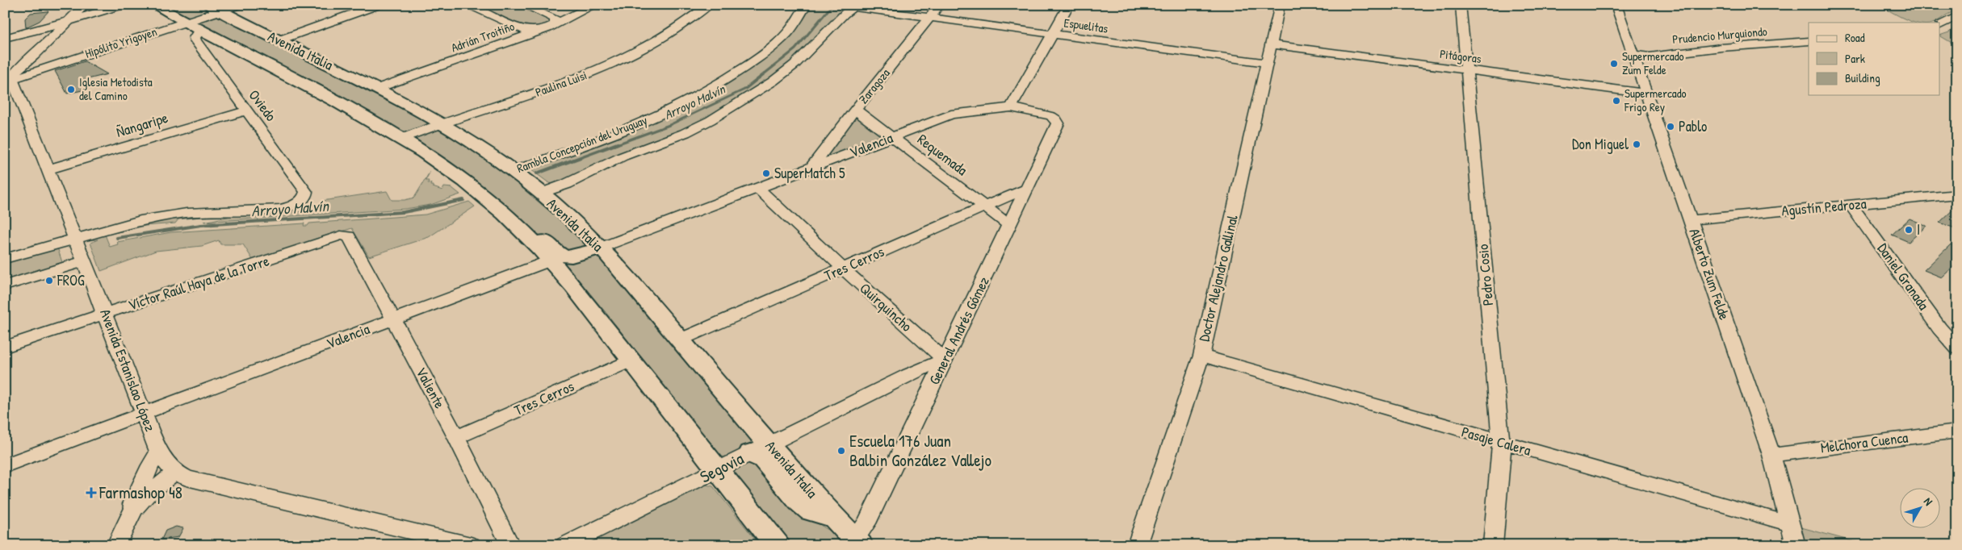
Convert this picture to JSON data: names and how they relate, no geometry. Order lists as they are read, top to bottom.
{
  "streets": {
    "main road": ["Avenida Italia"],
    "street": [
      "Espuelitas",
      "Prudencio Murguiondo",
      "Adrián Troitiño",
      "Hipólito Yrigoyen",
      "Pitágoras",
      "Paulina Luisi",
      "Zaragoza",
      "Oviedo",
      "Ñangaripe",
      "Rambla Concepción del Uruguay",
      "Valencia",
      "Requemada",
      "Agustín Pedroza",
      "Tres Cerros",
      "Alberto Zum Felde",
      "Pedro Cosio",
      "Daniel Granada",
      "Doctor Alejandro Gallinal",
      "Víctor Raúl Haya de la Torre",
      "Quirquincho",
      "General Andrés Gómez",
      "Avenida Estanislao López",
      "Valiente",
      "Pasaje Calera",
      "Melchora Cuenca",
      "Segovia"
    ]
  },
  "crossings": [
    ["Espuelitas", "Zaragoza"],
    ["Espuelitas", "Rambla Concepción del Uruguay"],
    ["Espuelitas", "Doctor Alejandro Gallinal"],
    ["Prudencio Murguiondo", "Alberto Zum Felde"],
    ["Adrián Troitiño", "Avenida Italia"],
    ["Hipólito Yrigoyen", "Avenida Italia"],
    ["Hipólito Yrigoyen", "Oviedo"],
    ["Hipólito Yrigoyen", "Avenida Estanislao López"],
    ["Avenida Italia", "Paulina Luisi"],
    ["Avenida Italia", "Oviedo"],
    ["Avenida Italia", "Rambla Concepción del Uruguay"],
    ["Avenida Italia", "Valencia"],
    ["Avenida Italia", "Tres Cerros"],
    ["Avenida Italia", "General Andrés Gómez"],
    ["Avenida Italia", "Segovia"],
    ["Pitágoras", "Alberto Zum Felde"],
    ["Pitágoras", "Pedro Cosio"],
    ["Pitágoras", "Doctor Alejandro Gallinal"],
    ["Zaragoza", "Valencia"],
    ["Zaragoza", "Requemada"],
    ["Oviedo", "Ñangaripe"],
    ["Oviedo", "Avenida Estanislao López"],
    ["Ñangaripe", "Avenida Estanislao López"],
    ["Valencia", "Requemada"],
    ["Valencia", "Quirquincho"],
    ["Valencia", "General Andrés Gómez"],
    ["Valencia", "Avenida Estanislao López"],
    ["Valencia", "Valiente"],
    ["Requemada", "Tres Cerros"],
    ["Requemada", "General Andrés Gómez"],
    ["Agustín Pedroza", "Alberto Zum Felde"],
    ["Agustín Pedroza", "Daniel Granada"],
    ["Tres Cerros", "Quirquincho"],
    ["Tres Cerros", "General Andrés Gómez"],
    ["Tres Cerros", "Valiente"],
    ["Alberto Zum Felde", "Pasaje Calera"],
    ["Alberto Zum Felde", "Melchora Cuenca"],
    ["Pedro Cosio", "Pasaje Calera"],
    ["Doctor Alejandro Gallinal", "Pasaje Calera"],
    ["Víctor Raúl Haya de la Torre", "Avenida Estanislao López"],
    ["Víctor Raúl Haya de la Torre", "Valiente"],
    ["Quirquincho", "General Andrés Gómez"],
    ["Quirquincho", "Segovia"],
    ["General Andrés Gómez", "Segovia"]
  ],
  "water": ["Arroyo Malvín"],
  "places": {
    "other": [
      "Supermercado Zum Felde",
      "Iglesia Metodista del Camino",
      "Supermercado Frigo Rey",
      "Pablo",
      "Don Miguel",
      "SuperMatch 5",
      "I",
      "FROG",
      "Escuela 176 Juan Balbin González Vallejo"
    ],
    "health": ["Farmashop 48"]
  },
  "legend": ["Road", "Park", "Building"],
  "north": "top right"
}
